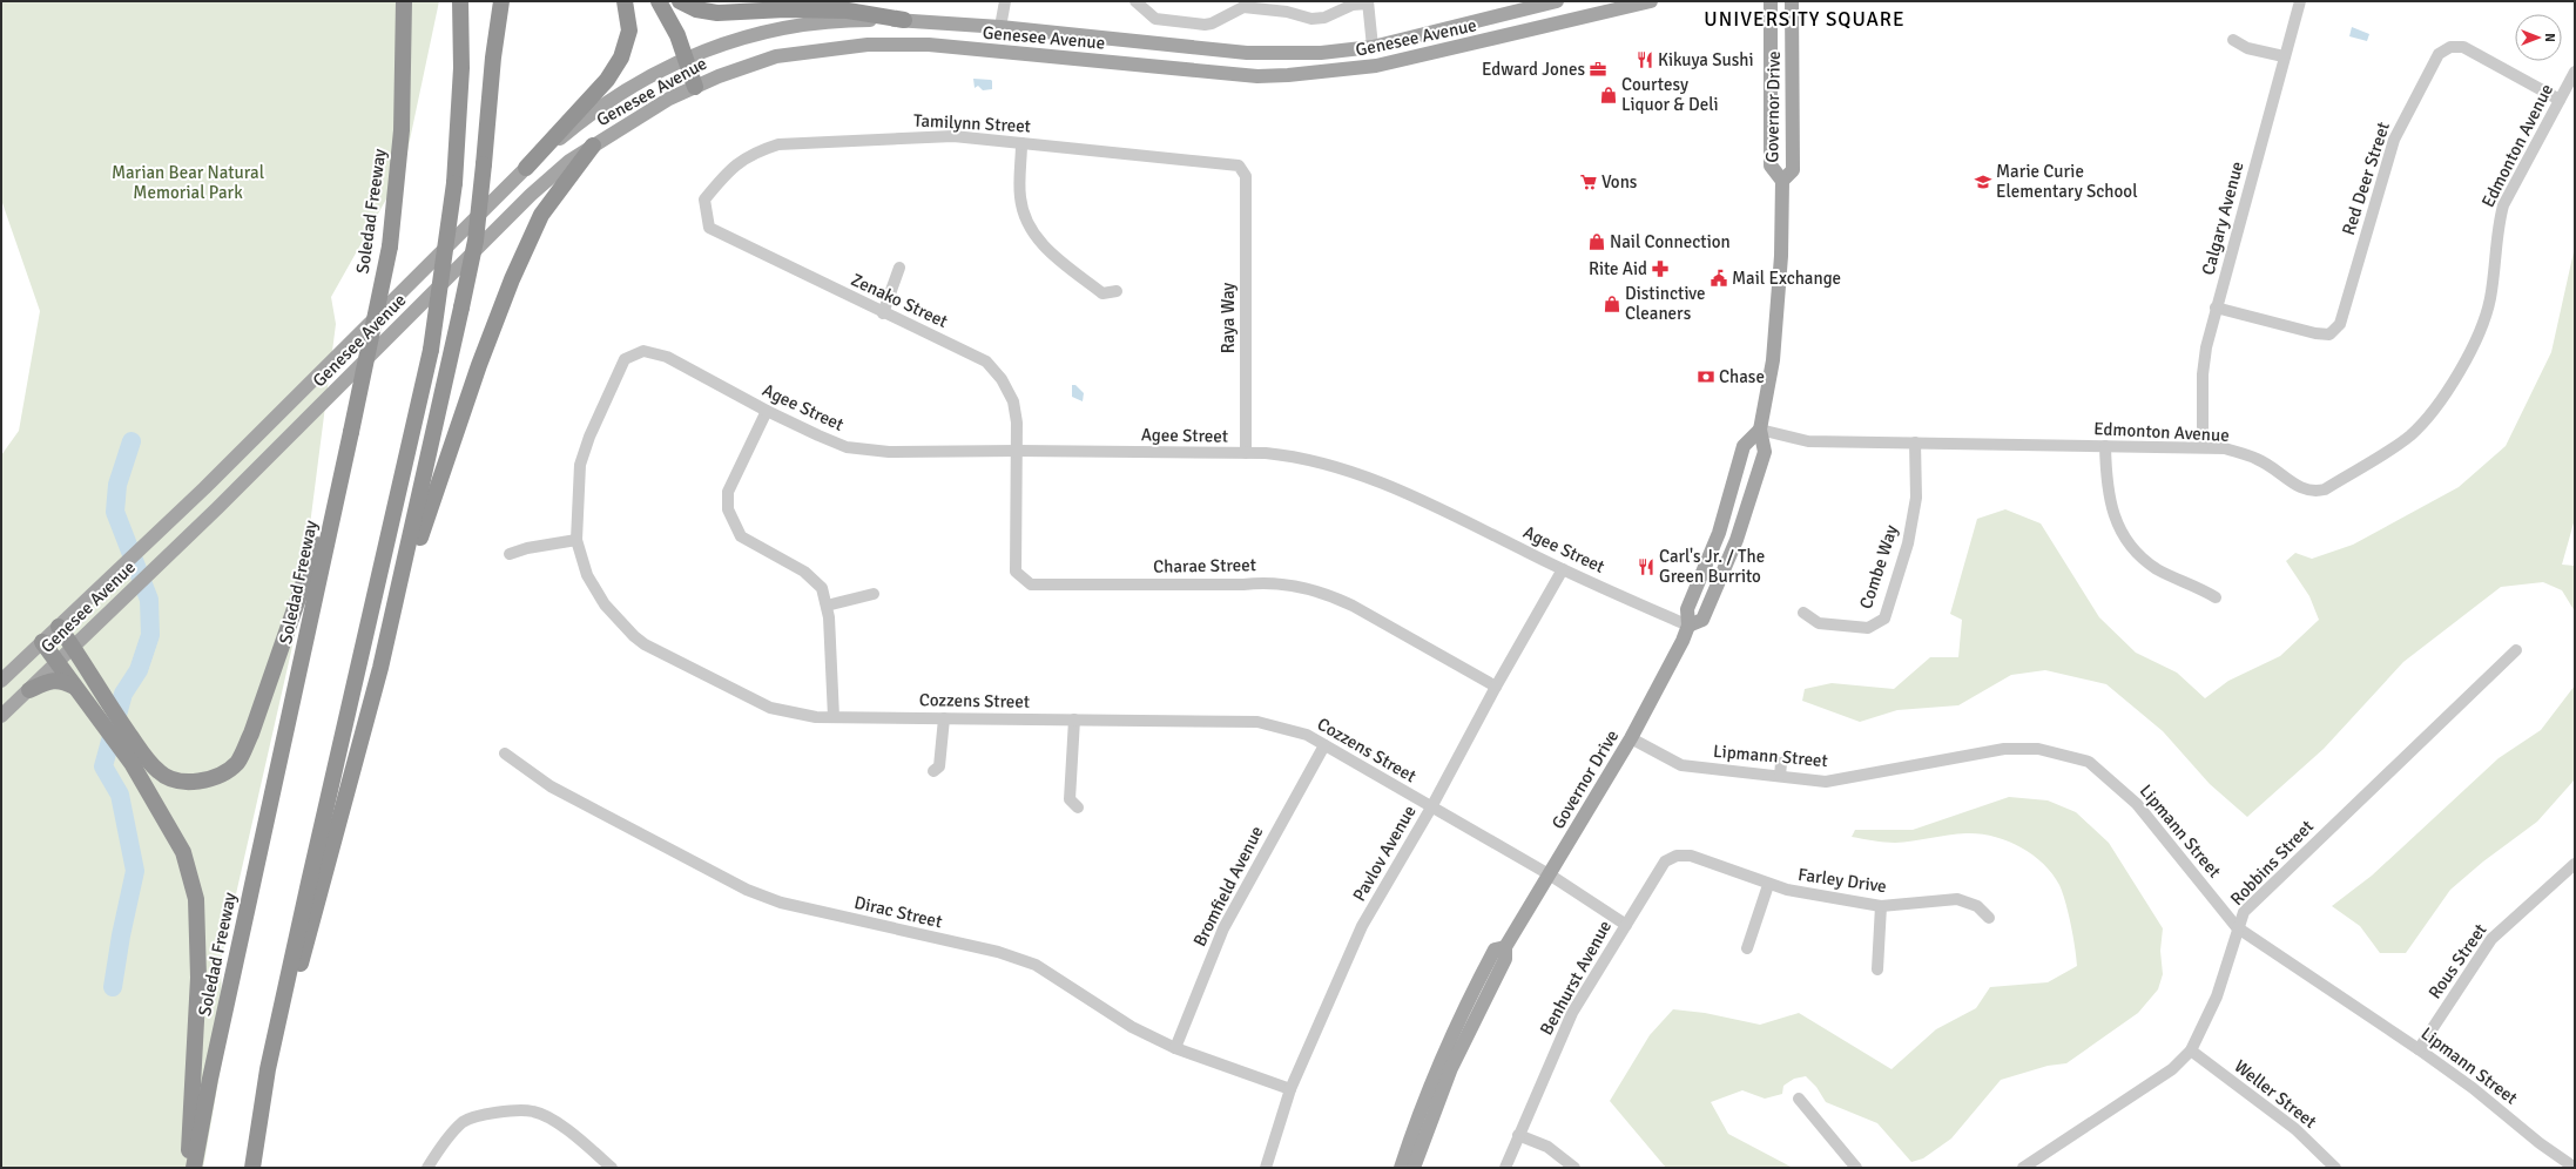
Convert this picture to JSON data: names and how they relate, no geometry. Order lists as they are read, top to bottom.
{
  "streets": {
    "highway": ["Soledad Freeway"],
    "main road": ["Genesee Avenue", "Governor Drive"],
    "street": [
      "Tamilynn Street",
      "Edmonton Avenue",
      "Red Deer Street",
      "Calgary Avenue",
      "Zenako Street",
      "Raya Way",
      "Agee Street",
      "Charae Street",
      "Combe Way",
      "Cozzens Street",
      "Lipmann Street",
      "Pavlov Avenue",
      "Robbins Street",
      "Farley Drive",
      "Bromfield Avenue",
      "Dirac Street",
      "Rous Street",
      "Benhurst Avenue",
      "Weller Street"
    ]
  },
  "crossings": [
    ["Governor Drive", "Edmonton Avenue"],
    ["Governor Drive", "Agee Street"],
    ["Governor Drive", "Cozzens Street"],
    ["Governor Drive", "Lipmann Street"],
    ["Tamilynn Street", "Zenako Street"],
    ["Tamilynn Street", "Raya Way"],
    ["Edmonton Avenue", "Red Deer Street"],
    ["Edmonton Avenue", "Calgary Avenue"],
    ["Edmonton Avenue", "Combe Way"],
    ["Red Deer Street", "Calgary Avenue"],
    ["Zenako Street", "Agee Street"],
    ["Zenako Street", "Charae Street"],
    ["Raya Way", "Agee Street"],
    ["Agee Street", "Charae Street"],
    ["Agee Street", "Cozzens Street"],
    ["Agee Street", "Pavlov Avenue"],
    ["Charae Street", "Pavlov Avenue"],
    ["Cozzens Street", "Pavlov Avenue"],
    ["Cozzens Street", "Bromfield Avenue"],
    ["Cozzens Street", "Benhurst Avenue"],
    ["Lipmann Street", "Robbins Street"],
    ["Lipmann Street", "Rous Street"],
    ["Pavlov Avenue", "Dirac Street"],
    ["Robbins Street", "Weller Street"],
    ["Farley Drive", "Benhurst Avenue"],
    ["Bromfield Avenue", "Dirac Street"]
  ],
  "districts": ["UNIVERSITY SQUARE"],
  "parks": ["Marian Bear Natural Memorial Park"],
  "places": {
    "restaurant": ["Kikuya Sushi", "Carl's Jr. / The Green Burrito"],
    "office": ["Edward Jones"],
    "shop": ["Courtesy Liquor & Deli", "Nail Connection", "Distinctive Cleaners"],
    "supermarket": ["Vons"],
    "school or university": ["Marie Curie Elementary School"],
    "pharmacy": ["Rite Aid"],
    "public building": ["Mail Exchange"],
    "bank": ["Chase"]
  },
  "north": "right"
}
